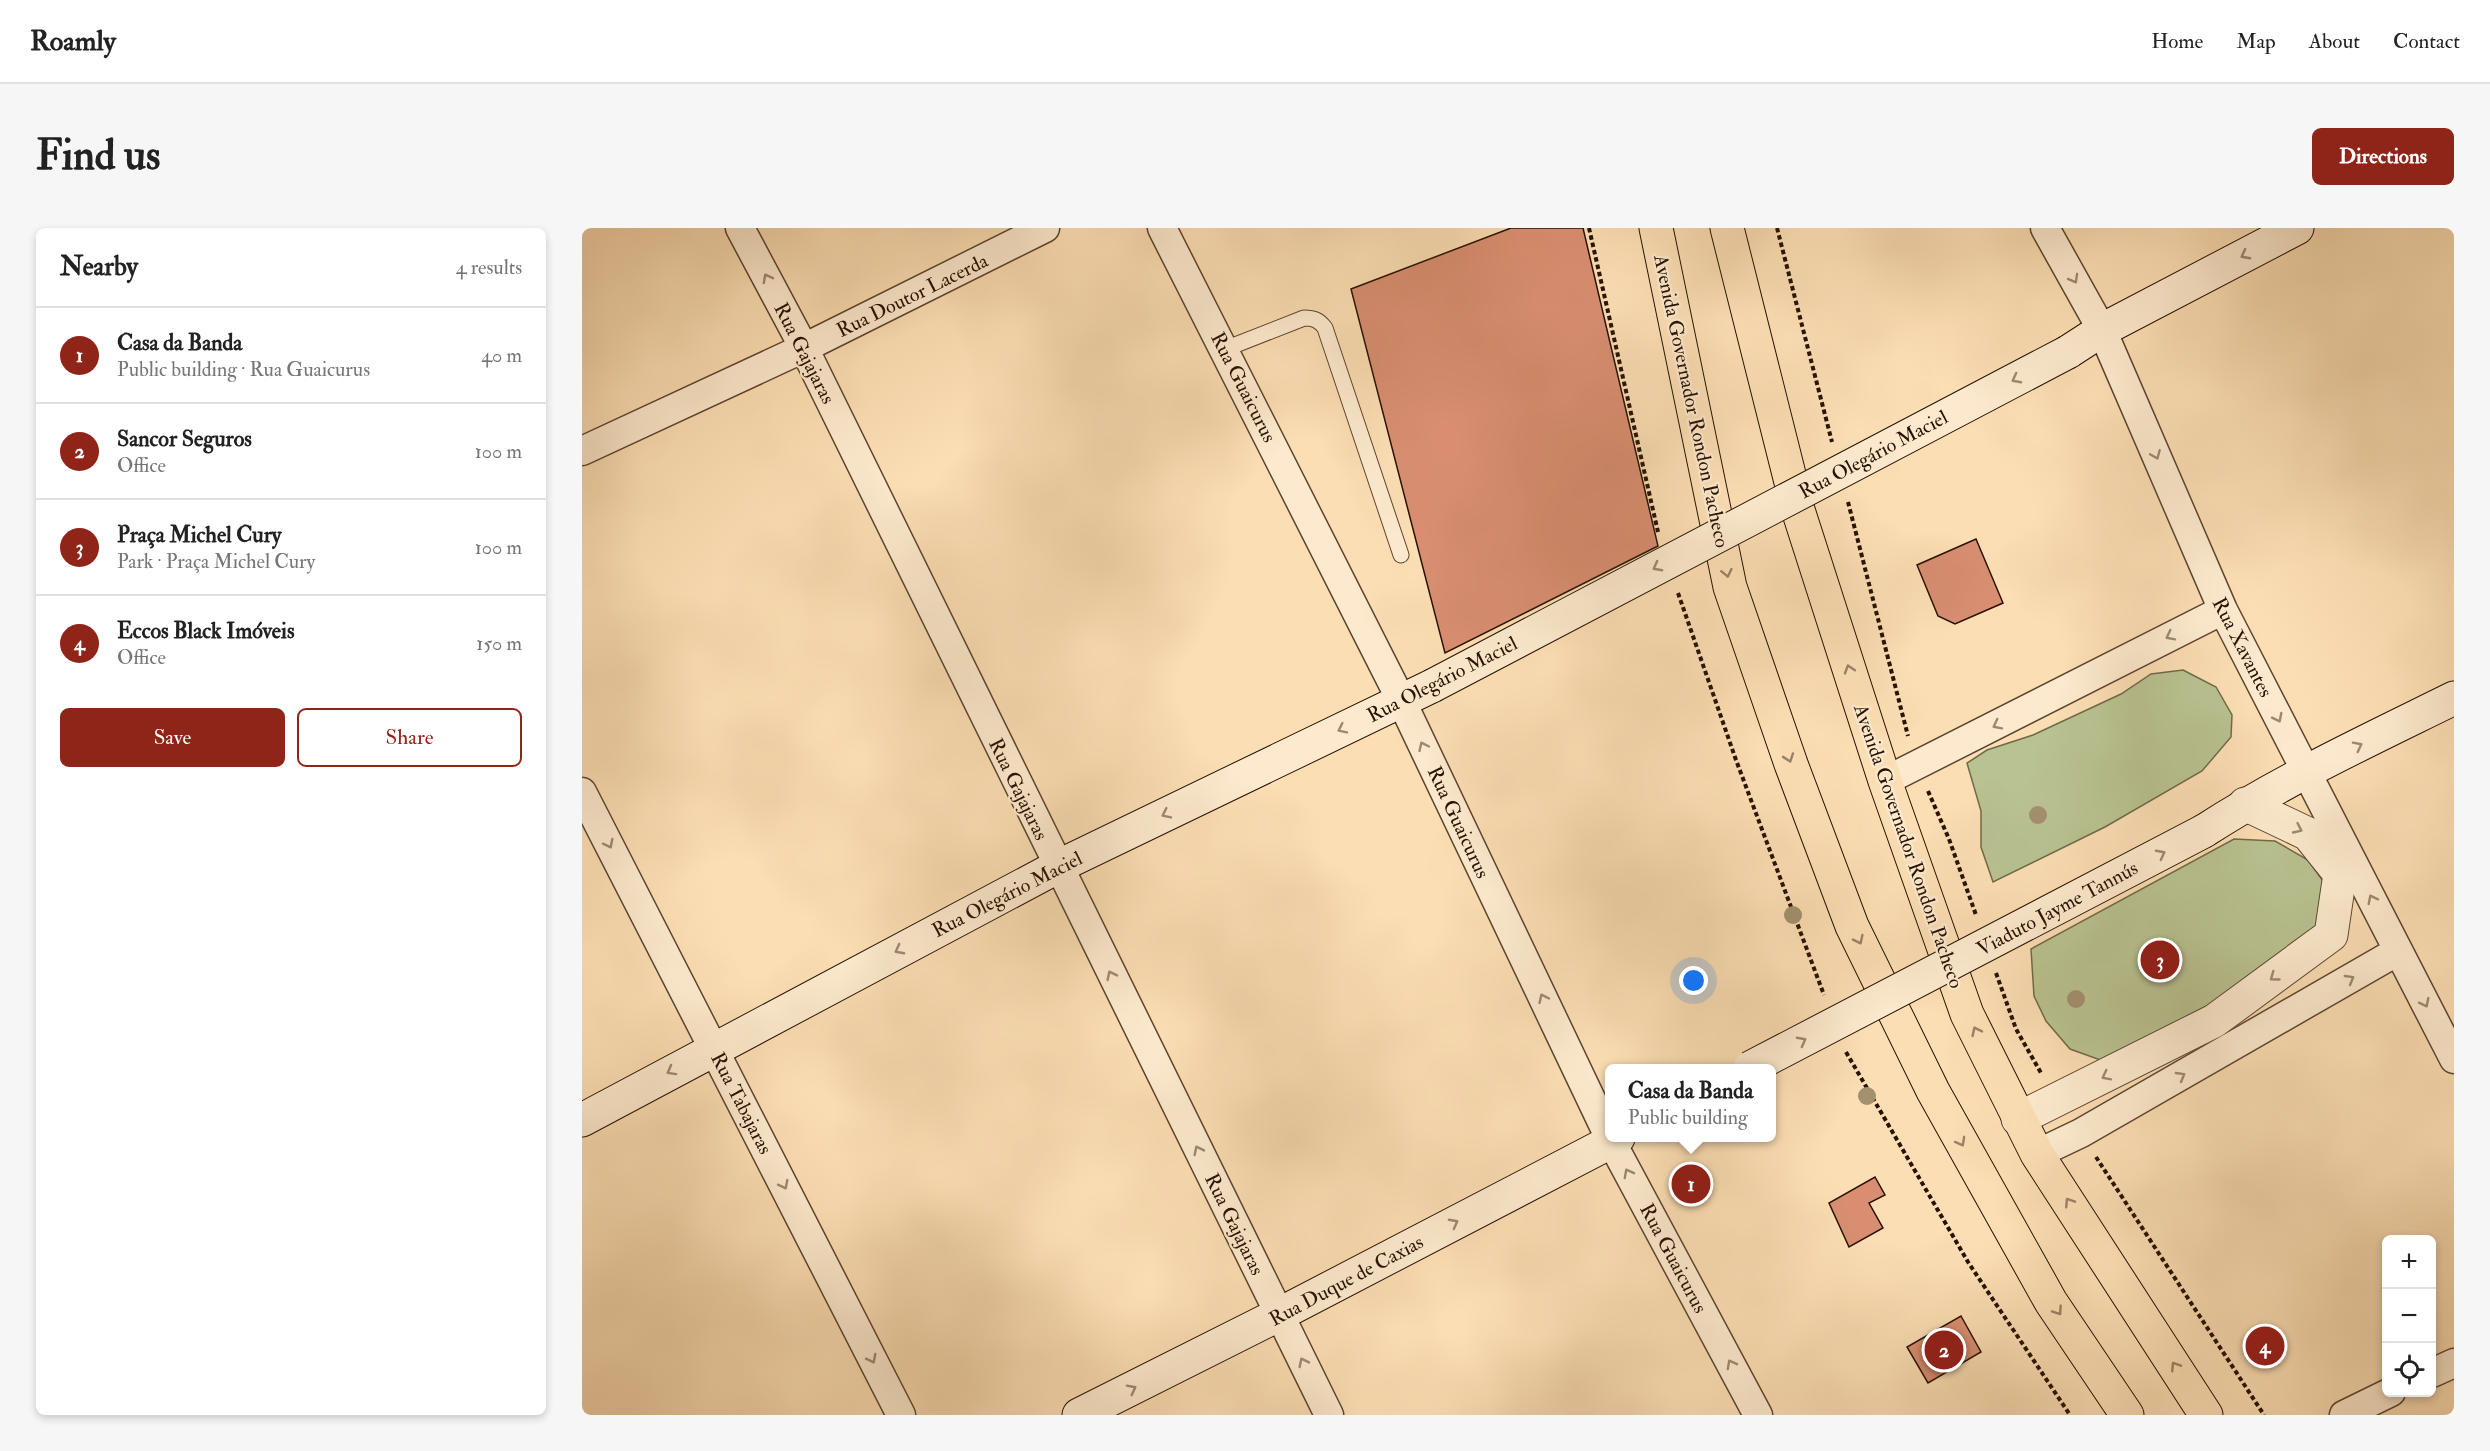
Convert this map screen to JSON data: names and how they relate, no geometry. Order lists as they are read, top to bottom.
{
  "streets": {
    "main road": [
      "Avenida Governador Rondon Pacheco",
      "Rua Olegário Maciel",
      "Viaduto Jayme Tannús",
      "Rua Duque de Caxias"
    ],
    "street": [
      "Rua Doutor Lacerda",
      "Rua Gajajaras",
      "Rua Guaicurus",
      "Rua Xavantes",
      "Rua Tabajaras"
    ]
  },
  "crossings": [
    ["Rua Doutor Lacerda", "Rua Gajajaras"],
    ["Rua Gajajaras", "Rua Olegário Maciel"],
    ["Rua Gajajaras", "Rua Duque de Caxias"],
    ["Rua Guaicurus", "Rua Olegário Maciel"],
    ["Rua Olegário Maciel", "Rua Xavantes"],
    ["Rua Olegário Maciel", "Rua Tabajaras"],
    ["Rua Xavantes", "Viaduto Jayme Tannús"]
  ],
  "one_way": [
    "Rua Gajajaras",
    "Rua Guaicurus",
    "Rua Olegário Maciel",
    "Viaduto Jayme Tannús",
    "Rua Tabajaras",
    "Rua Duque de Caxias"
  ],
  "page": {
    "header": "Roamly",
    "nav": [
      "Home",
      "Map",
      "About",
      "Contact"
    ],
    "buttons": [
      "Directions",
      ["Save", "Share"]
    ],
    "title": "Find us",
    "heading": ["Nearby", "4 results"],
    "list": [
      {
        "mark": "1",
        "name": "Casa da Banda",
        "note": "Public building · Rua Guaicurus",
        "value": "40 m"
      },
      {
        "mark": "2",
        "name": "Sancor Seguros",
        "note": "Office",
        "value": "100 m"
      },
      {
        "mark": "3",
        "name": "Praça Michel Cury",
        "note": "Park · Praça Michel Cury",
        "value": "100 m"
      },
      {
        "mark": "4",
        "name": "Eccos Black Imóveis",
        "note": "Office",
        "value": "150 m"
      }
    ],
    "pins": [
      "3",
      "1",
      "4",
      "2"
    ],
    "popup": ["Casa da Banda", "Public building"],
    "map_buttons": ["+", "−"]
  }
}
